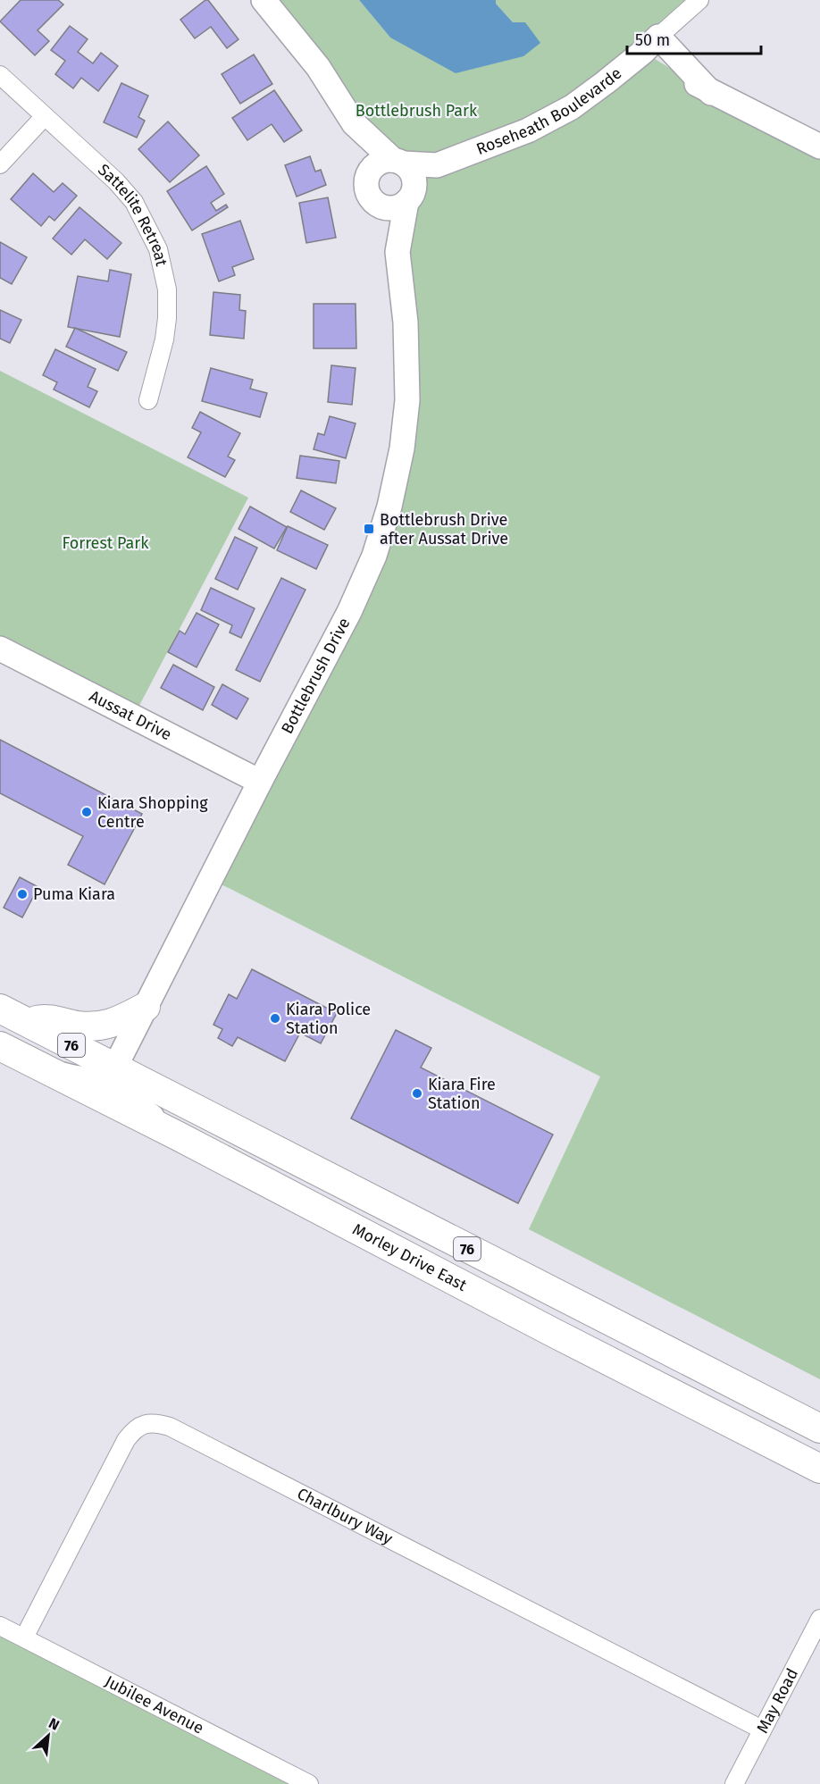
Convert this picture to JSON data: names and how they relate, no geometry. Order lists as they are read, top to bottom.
{
  "streets": {
    "main road": ["76", "Morley Drive East"],
    "street": [
      "Roseheath Boulevarde",
      "Sattelite Retreat",
      "Bottlebrush Drive",
      "Aussat Drive",
      "Charlbury Way",
      "May Road",
      "Jubilee Avenue"
    ]
  },
  "crossings": [
    ["Roseheath Boulevarde", "Bottlebrush Drive"],
    ["Bottlebrush Drive", "Aussat Drive"],
    ["Bottlebrush Drive", "76"],
    ["Charlbury Way", "May Road"],
    ["Charlbury Way", "Jubilee Avenue"]
  ],
  "parks": ["Bottlebrush Park", "Forrest Park"],
  "places": {
    "transit": ["Bottlebrush Drive after Aussat Drive"],
    "other": [
      "Kiara Shopping Centre",
      "Puma Kiara",
      "Kiara Police Station",
      "Kiara Fire Station"
    ]
  },
  "scale_bar": "50 m",
  "north": "top right"
}
